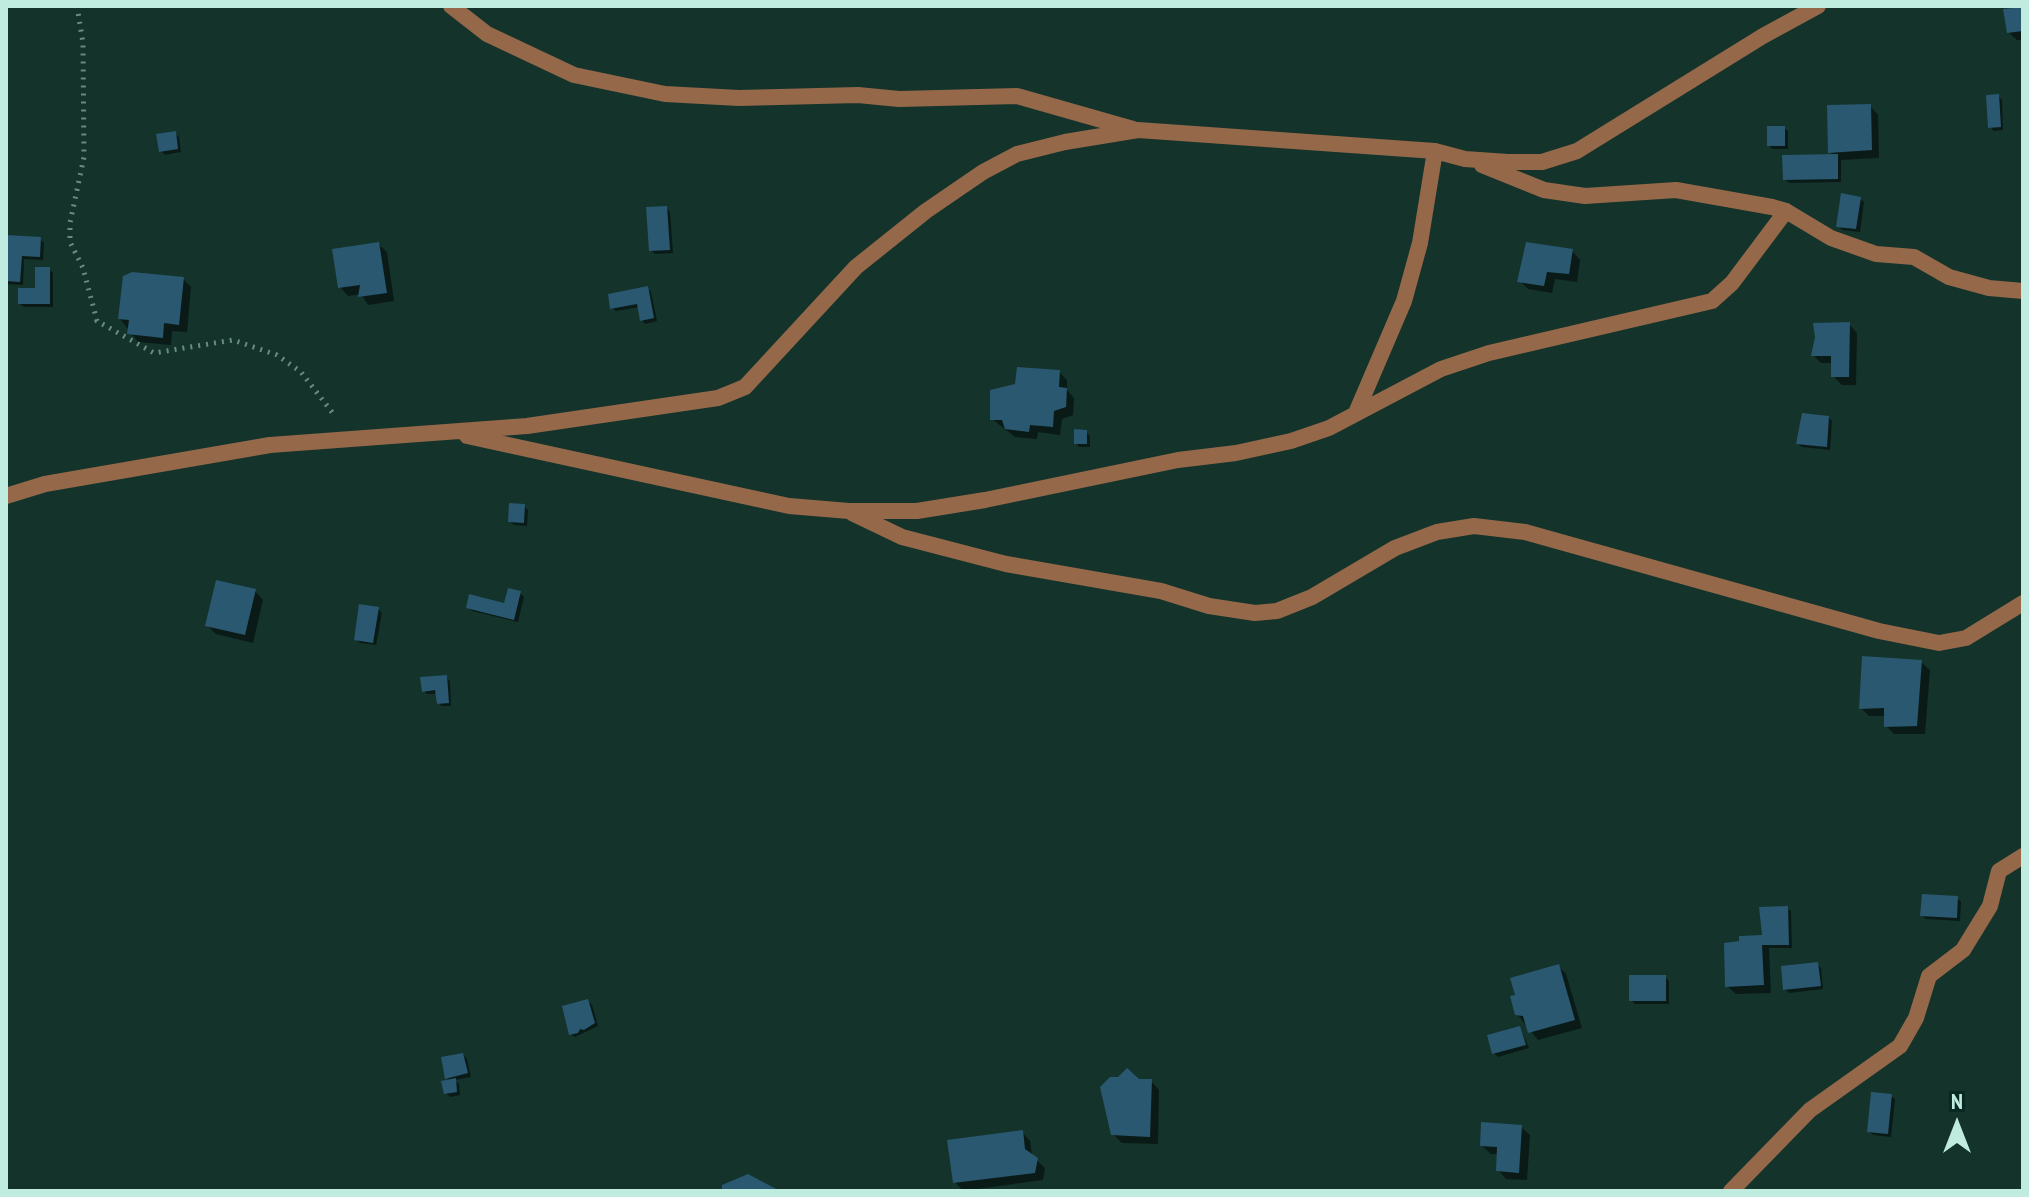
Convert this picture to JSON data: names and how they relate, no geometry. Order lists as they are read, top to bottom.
{
  "north": "top"
}
